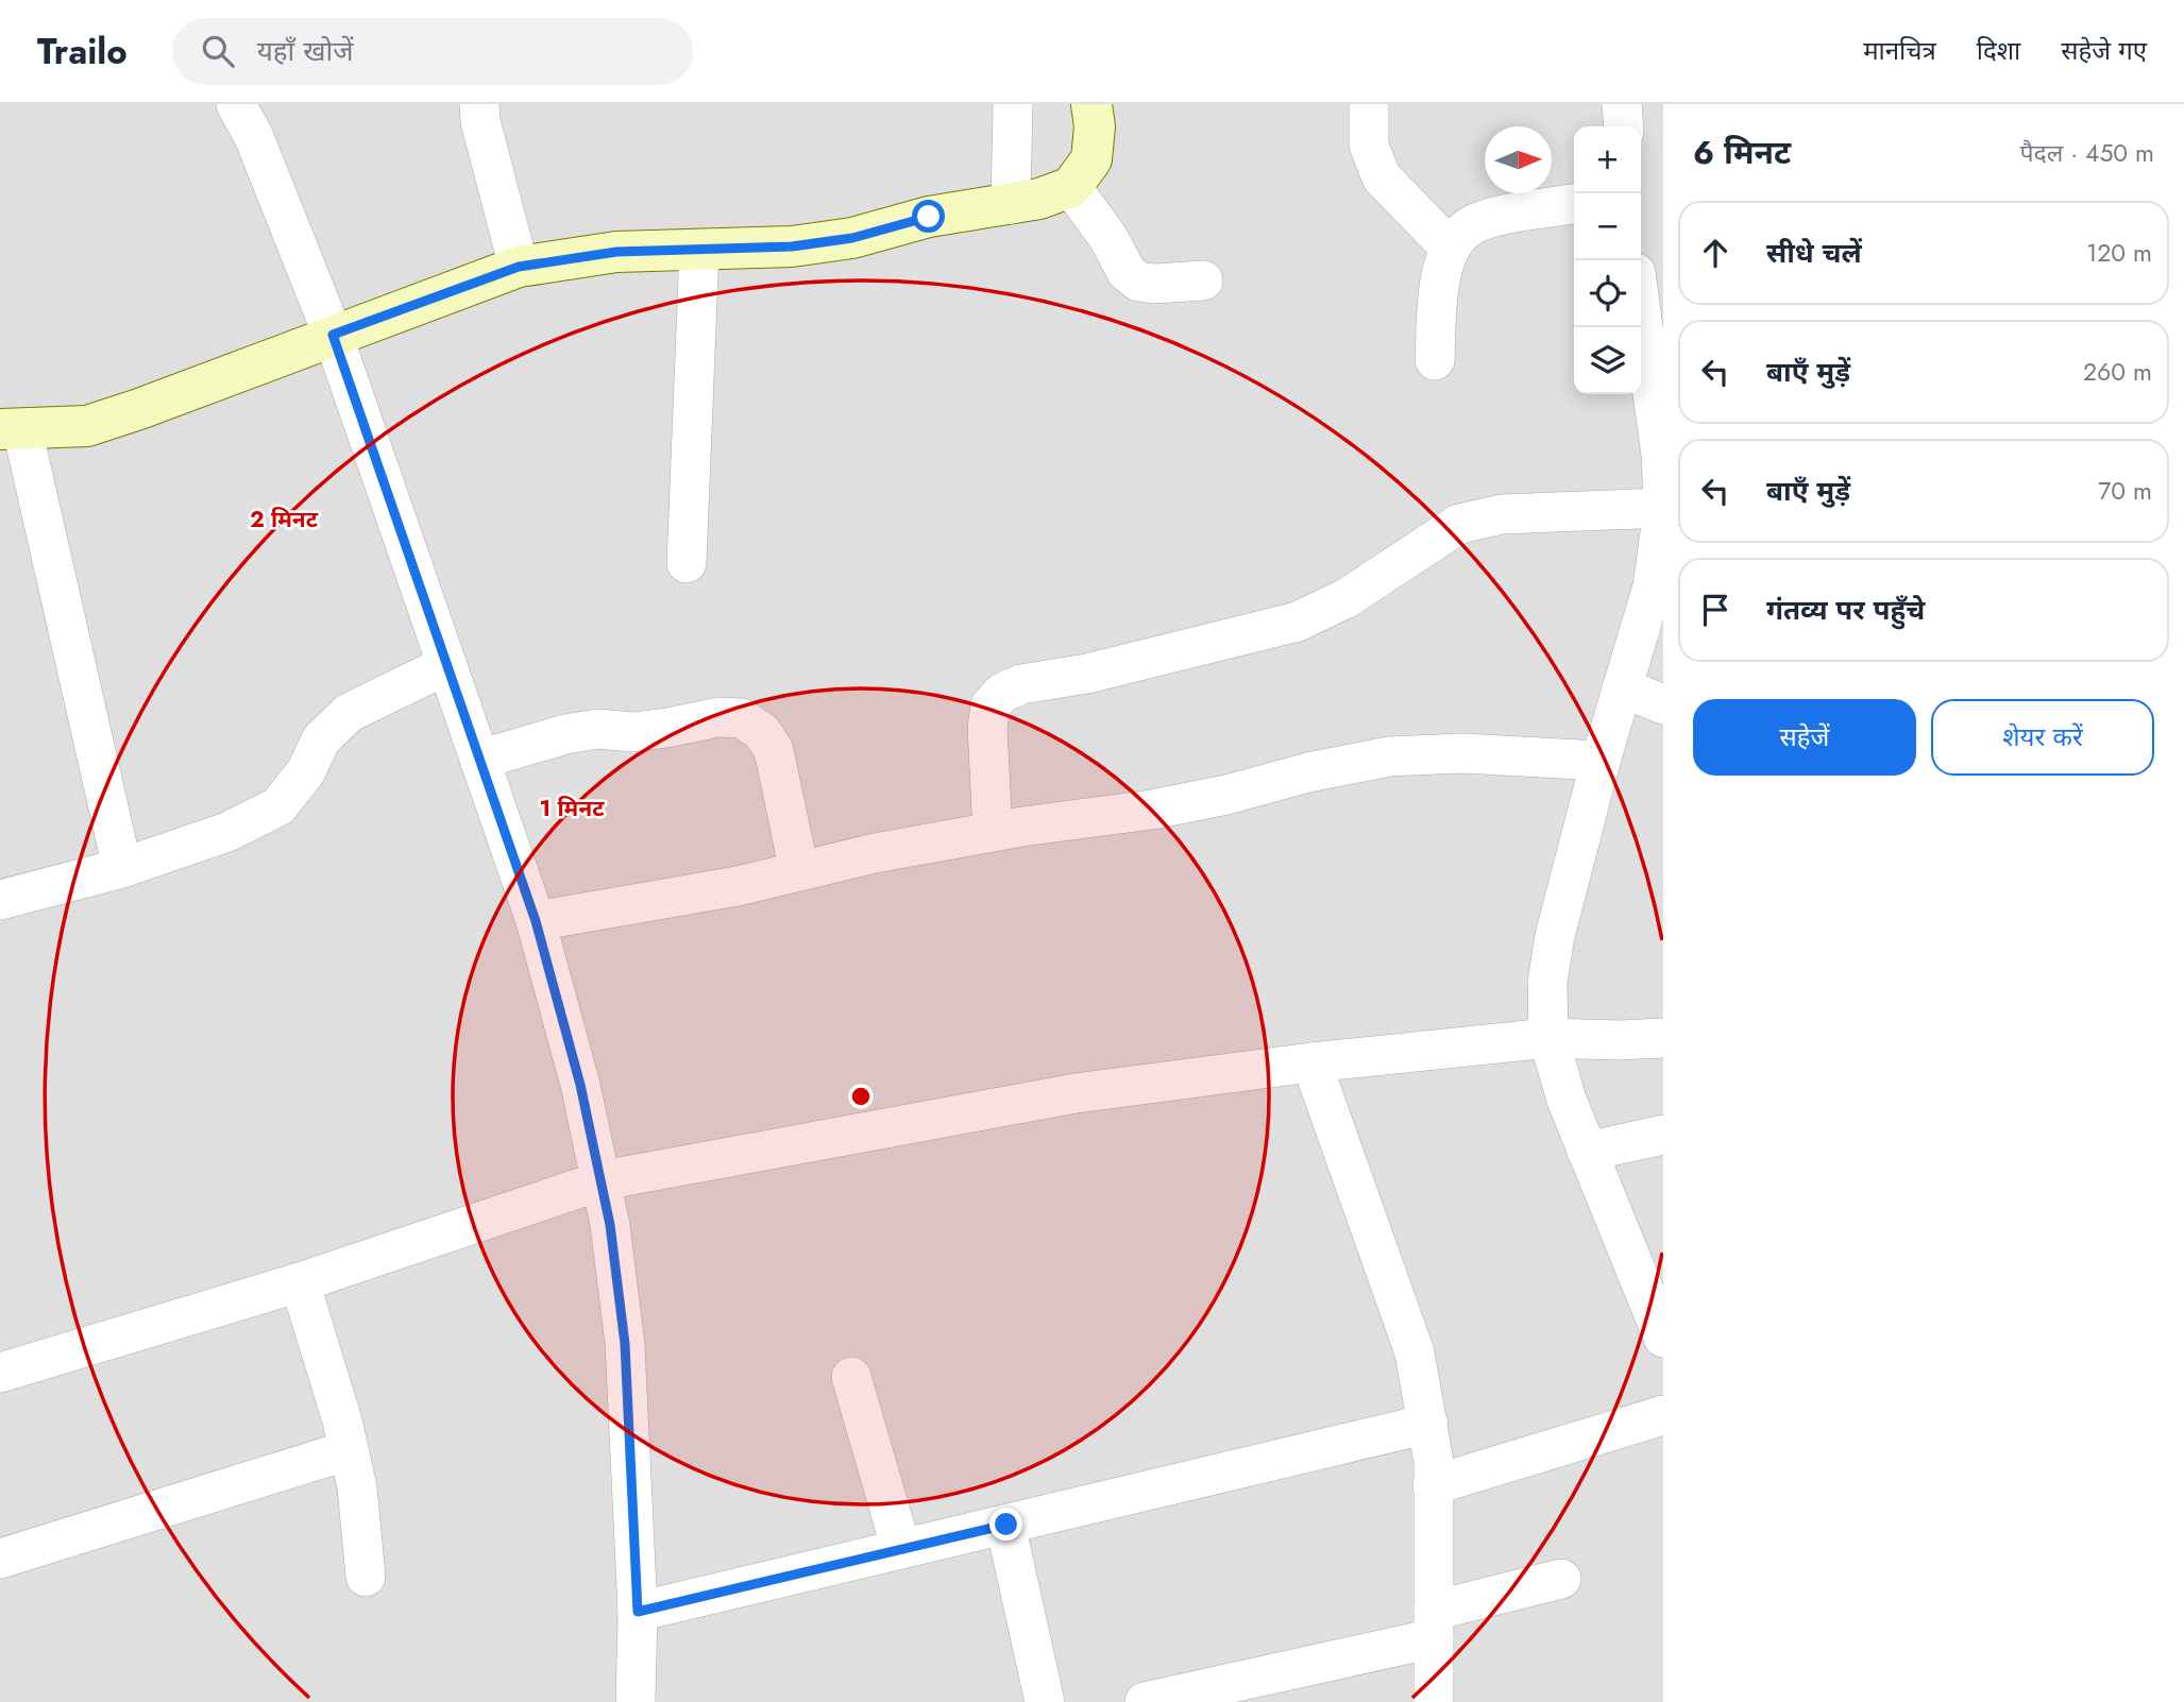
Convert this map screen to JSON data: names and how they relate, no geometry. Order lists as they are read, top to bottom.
{
  "north": "right",
  "page": {
    "header": "Trailo",
    "search": "यहाँ खोजें",
    "nav": ["मानचित्र", "दिशा", "सहेजे गए"],
    "heading": ["6 मिनट", "पैदल · 450 m"],
    "map_buttons": ["+", "−"],
    "list": [
      ["सीधे चलें", "120 m"],
      ["बाएँ मुड़ें", "260 m"],
      ["बाएँ मुड़ें", "70 m"],
      "गंतव्य पर पहुँचे"
    ],
    "buttons": ["सहेजें", "शेयर करें"]
  },
  "rings": ["2 मिनट", "1 मिनट"]
}
